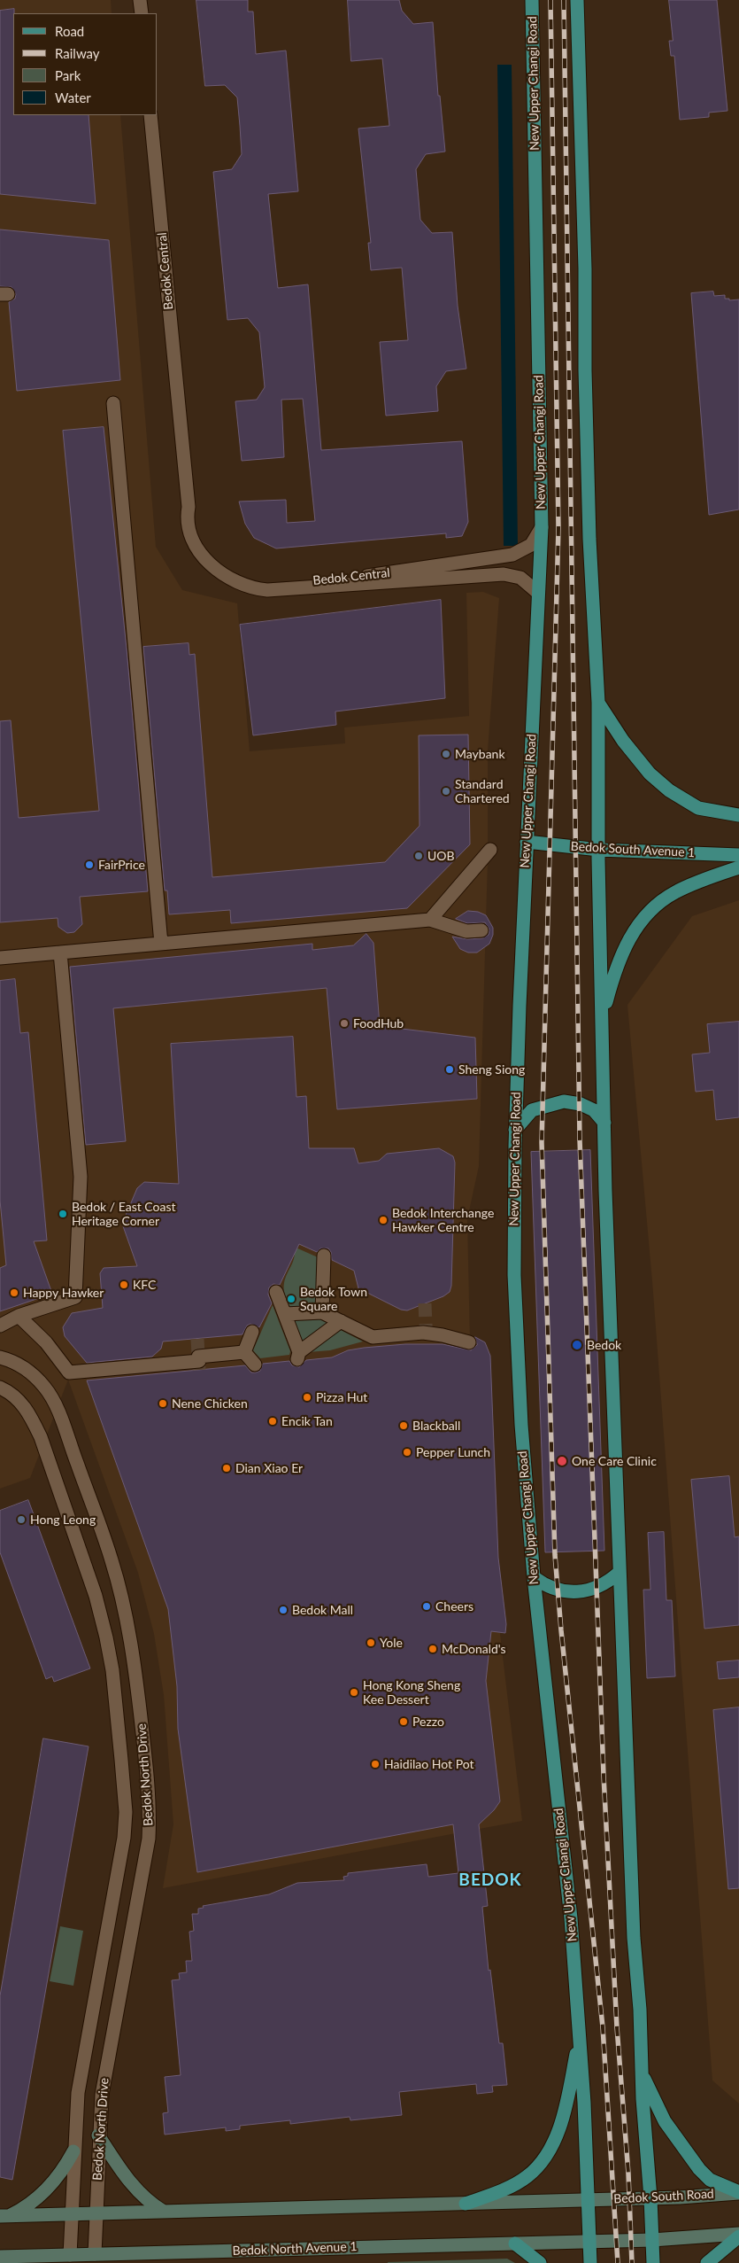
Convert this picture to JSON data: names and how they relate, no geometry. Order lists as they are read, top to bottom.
{
  "streets": {
    "main road": [
      "New Upper Changi Road",
      "Bedok South Avenue 1",
      "Bedok South Road",
      "Bedok North Avenue 1"
    ],
    "street": ["Bedok Central", "Bedok North Drive"]
  },
  "crossings": [
    ["New Upper Changi Road", "Bedok Central"],
    ["New Upper Changi Road", "Bedok South Avenue 1"],
    ["New Upper Changi Road", "Bedok South Road"],
    ["New Upper Changi Road", "Bedok North Avenue 1"],
    ["Bedok North Drive", "Bedok North Avenue 1"]
  ],
  "districts": ["BEDOK"],
  "places": [
    "Maybank",
    "Standard Chartered",
    "UOB",
    "FairPrice",
    "FoodHub",
    "Sheng Siong",
    "Bedok / East Coast Heritage Corner",
    "Bedok Interchange Hawker Centre",
    "KFC",
    "Happy Hawker",
    "Bedok Town Square",
    "Bedok",
    "Pizza Hut",
    "Nene Chicken",
    "Encik Tan",
    "Blackball",
    "Pepper Lunch",
    "One Care Clinic",
    "Dian Xiao Er",
    "Hong Leong",
    "Cheers",
    "Bedok Mall",
    "Yole",
    "McDonald's",
    "Hong Kong Sheng Kee Dessert",
    "Pezzo",
    "Haidilao Hot Pot"
  ],
  "legend": [
    "Road",
    "Railway",
    "Park",
    "Water"
  ]
}
